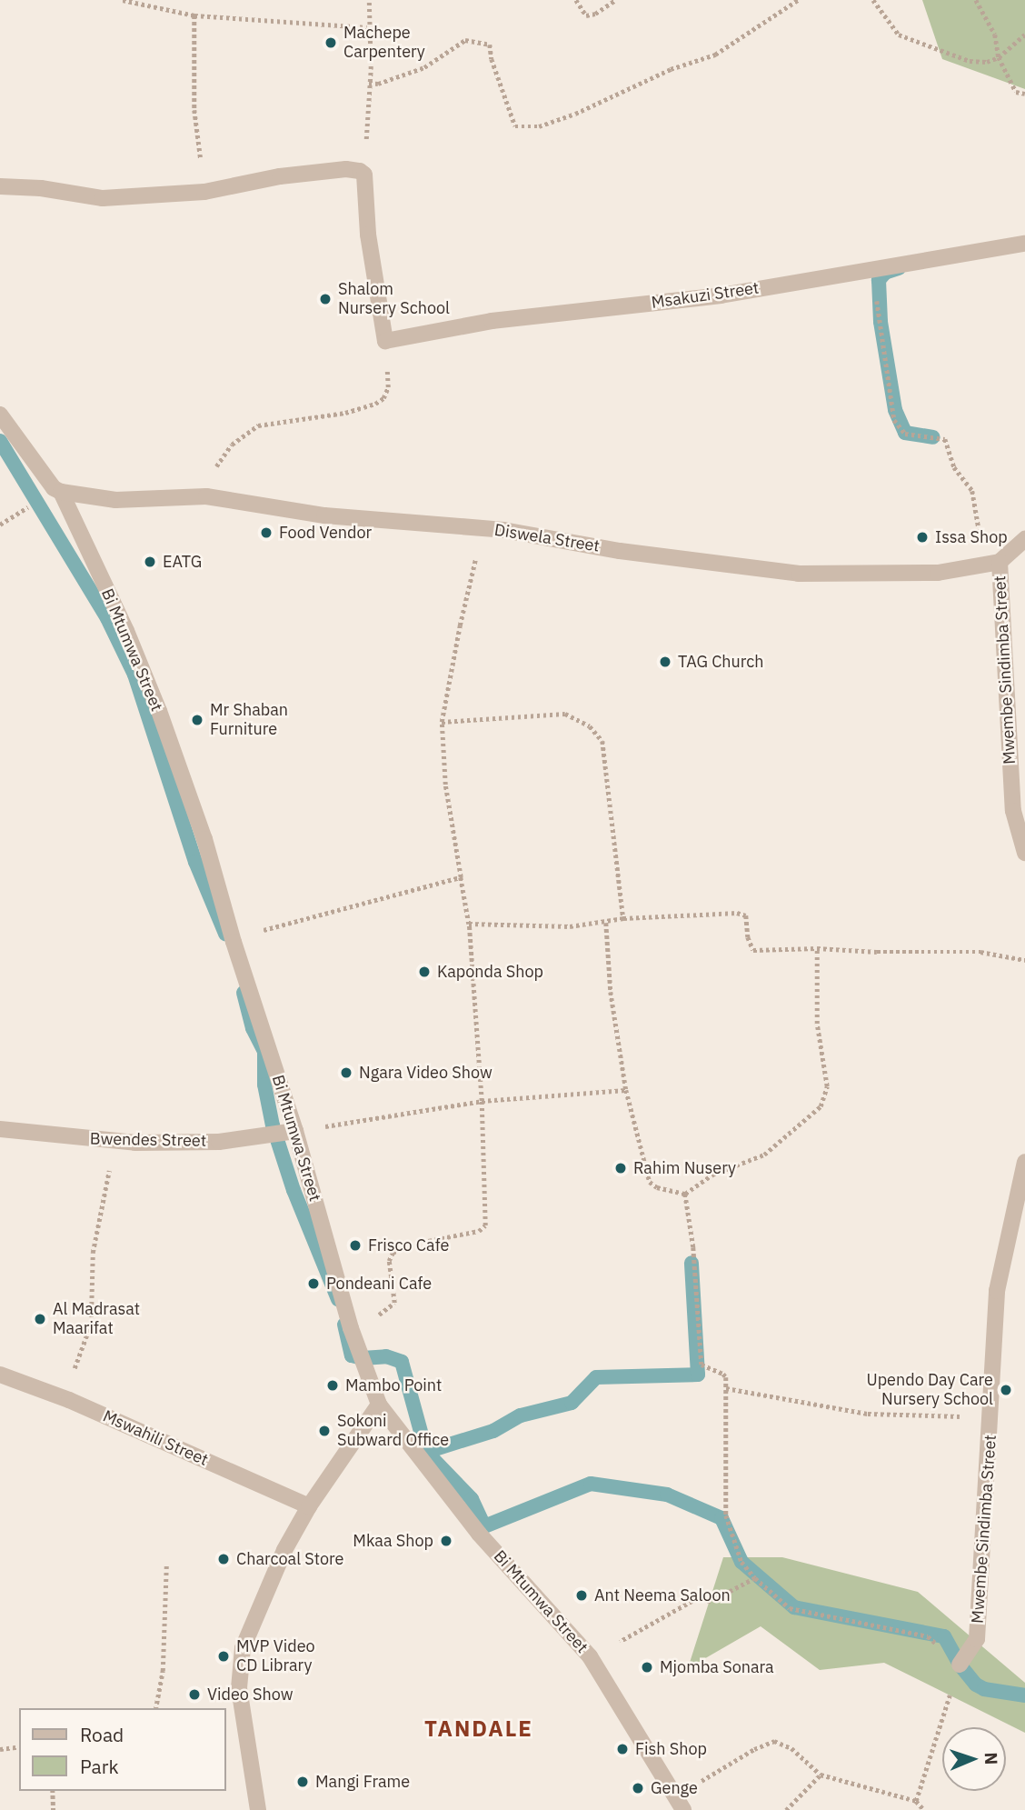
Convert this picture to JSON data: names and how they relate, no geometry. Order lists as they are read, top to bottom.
{
  "streets": {
    "street": [
      "Msakuzi Street",
      "Diswela Street",
      "Bi Mtumwa Street",
      "Mwembe Sindimba Street",
      "Bwendes Street",
      "Mswahili Street"
    ]
  },
  "crossings": [
    ["Diswela Street", "Bi Mtumwa Street"],
    ["Diswela Street", "Mwembe Sindimba Street"],
    ["Bi Mtumwa Street", "Bwendes Street"]
  ],
  "districts": ["TANDALE"],
  "places": [
    "Machepe Carpentery",
    "Shalom Nursery School",
    "Food Vendor",
    "Issa Shop",
    "EATG",
    "TAG Church",
    "Mr Shaban Furniture",
    "Kaponda Shop",
    "Ngara Video Show",
    "Rahim Nusery",
    "Frisco Cafe",
    "Pondeani Cafe",
    "Al Madrasat Maarifat",
    "Mambo Point",
    "Upendo Day Care Nursery School",
    "Sokoni Subward Office",
    "Mkaa Shop",
    "Charcoal Store",
    "Ant Neema Saloon",
    "MVP Video CD Library",
    "Mjomba Sonara",
    "Video Show",
    "Fish Shop",
    "Mangi Frame",
    "Genge"
  ],
  "legend": ["Road", "Park"],
  "north": "right"
}
